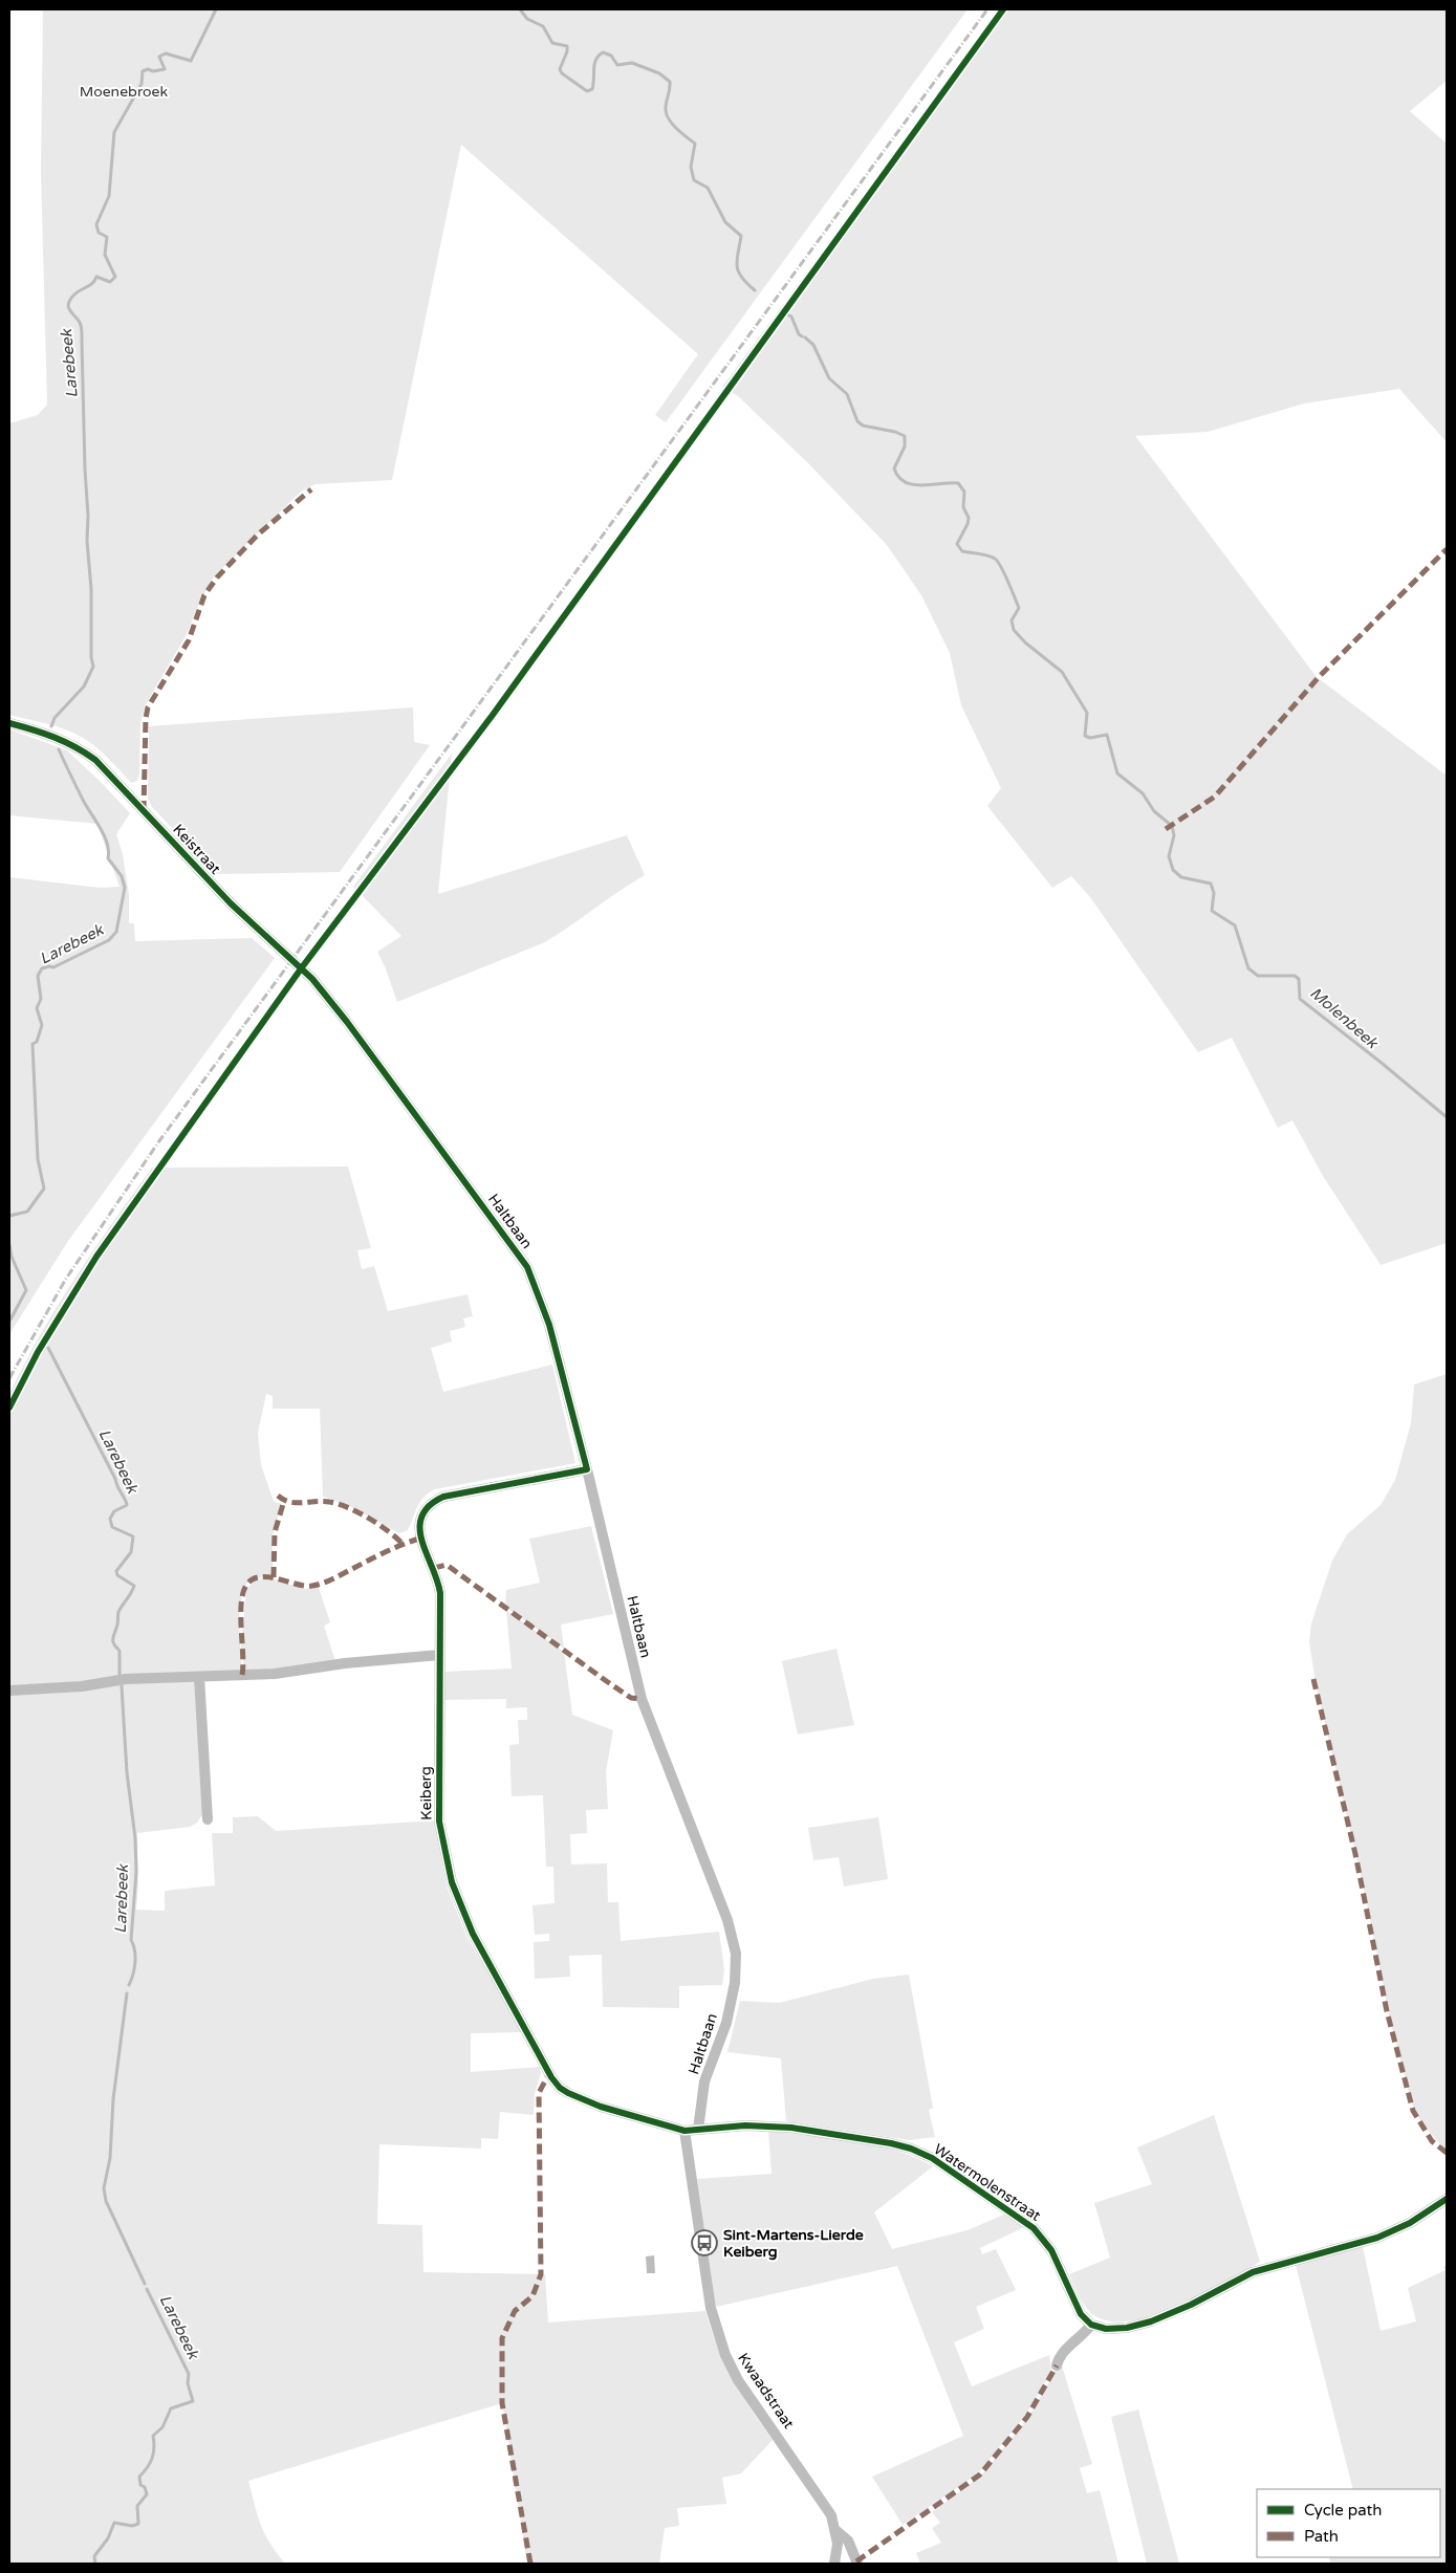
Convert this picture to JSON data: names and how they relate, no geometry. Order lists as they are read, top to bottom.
{
  "streets": {
    "street": [
      "Keistraat",
      "Haltbaan",
      "Keiberg",
      "Watermolenstraat",
      "Kwaadstraat"
    ]
  },
  "crossings": [
    ["Keistraat", "Haltbaan"],
    ["Haltbaan", "Keiberg"],
    ["Haltbaan", "Watermolenstraat"],
    ["Keiberg", "Watermolenstraat"],
    ["Keiberg", "Kwaadstraat"],
    ["Watermolenstraat", "Kwaadstraat"]
  ],
  "water": ["Larebeek", "Molenbeek"],
  "parks": ["Moenebroek"],
  "places": {
    "bus stop": ["Sint-Martens-Lierde Keiberg"]
  },
  "legend": ["Cycle path", "Path"]
}
